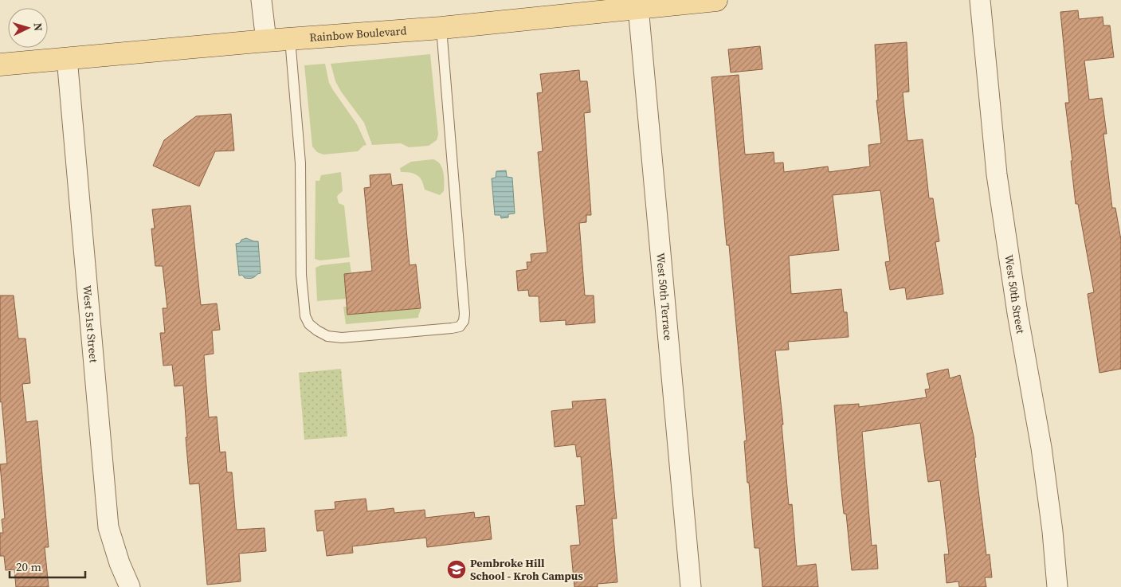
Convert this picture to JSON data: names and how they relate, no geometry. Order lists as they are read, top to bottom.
{
  "streets": {
    "main road": ["Rainbow Boulevard"],
    "street": ["West 50th Street", "West 50th Terrace", "West 51st Street"]
  },
  "crossings": [
    ["Rainbow Boulevard", "West 50th Terrace"],
    ["Rainbow Boulevard", "West 51st Street"]
  ],
  "places": {
    "school or university": ["Pembroke Hill School - Kroh Campus"]
  },
  "scale_bar": "20 m",
  "north": "right"
}
